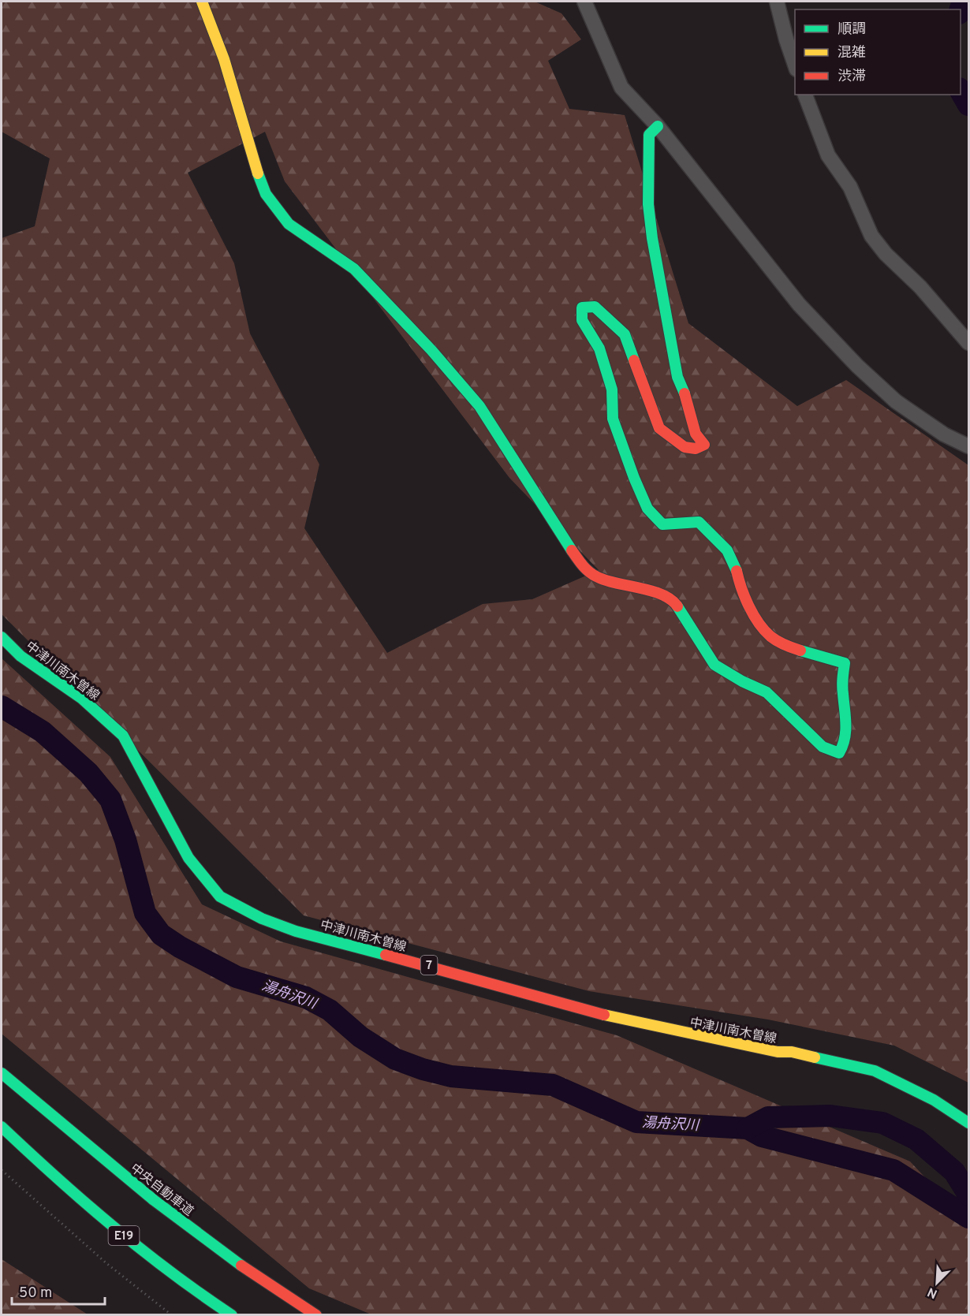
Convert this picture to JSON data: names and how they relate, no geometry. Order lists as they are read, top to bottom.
{
  "streets": {
    "main road": [
      "中津川南木曽線",
      "7",
      "中央自動車道",
      "E19"
    ]
  },
  "water": ["湯舟沢川"],
  "legend": ["順調", "混雑", "渋滞"],
  "scale_bar": "50 m",
  "north": "bottom left"
}
